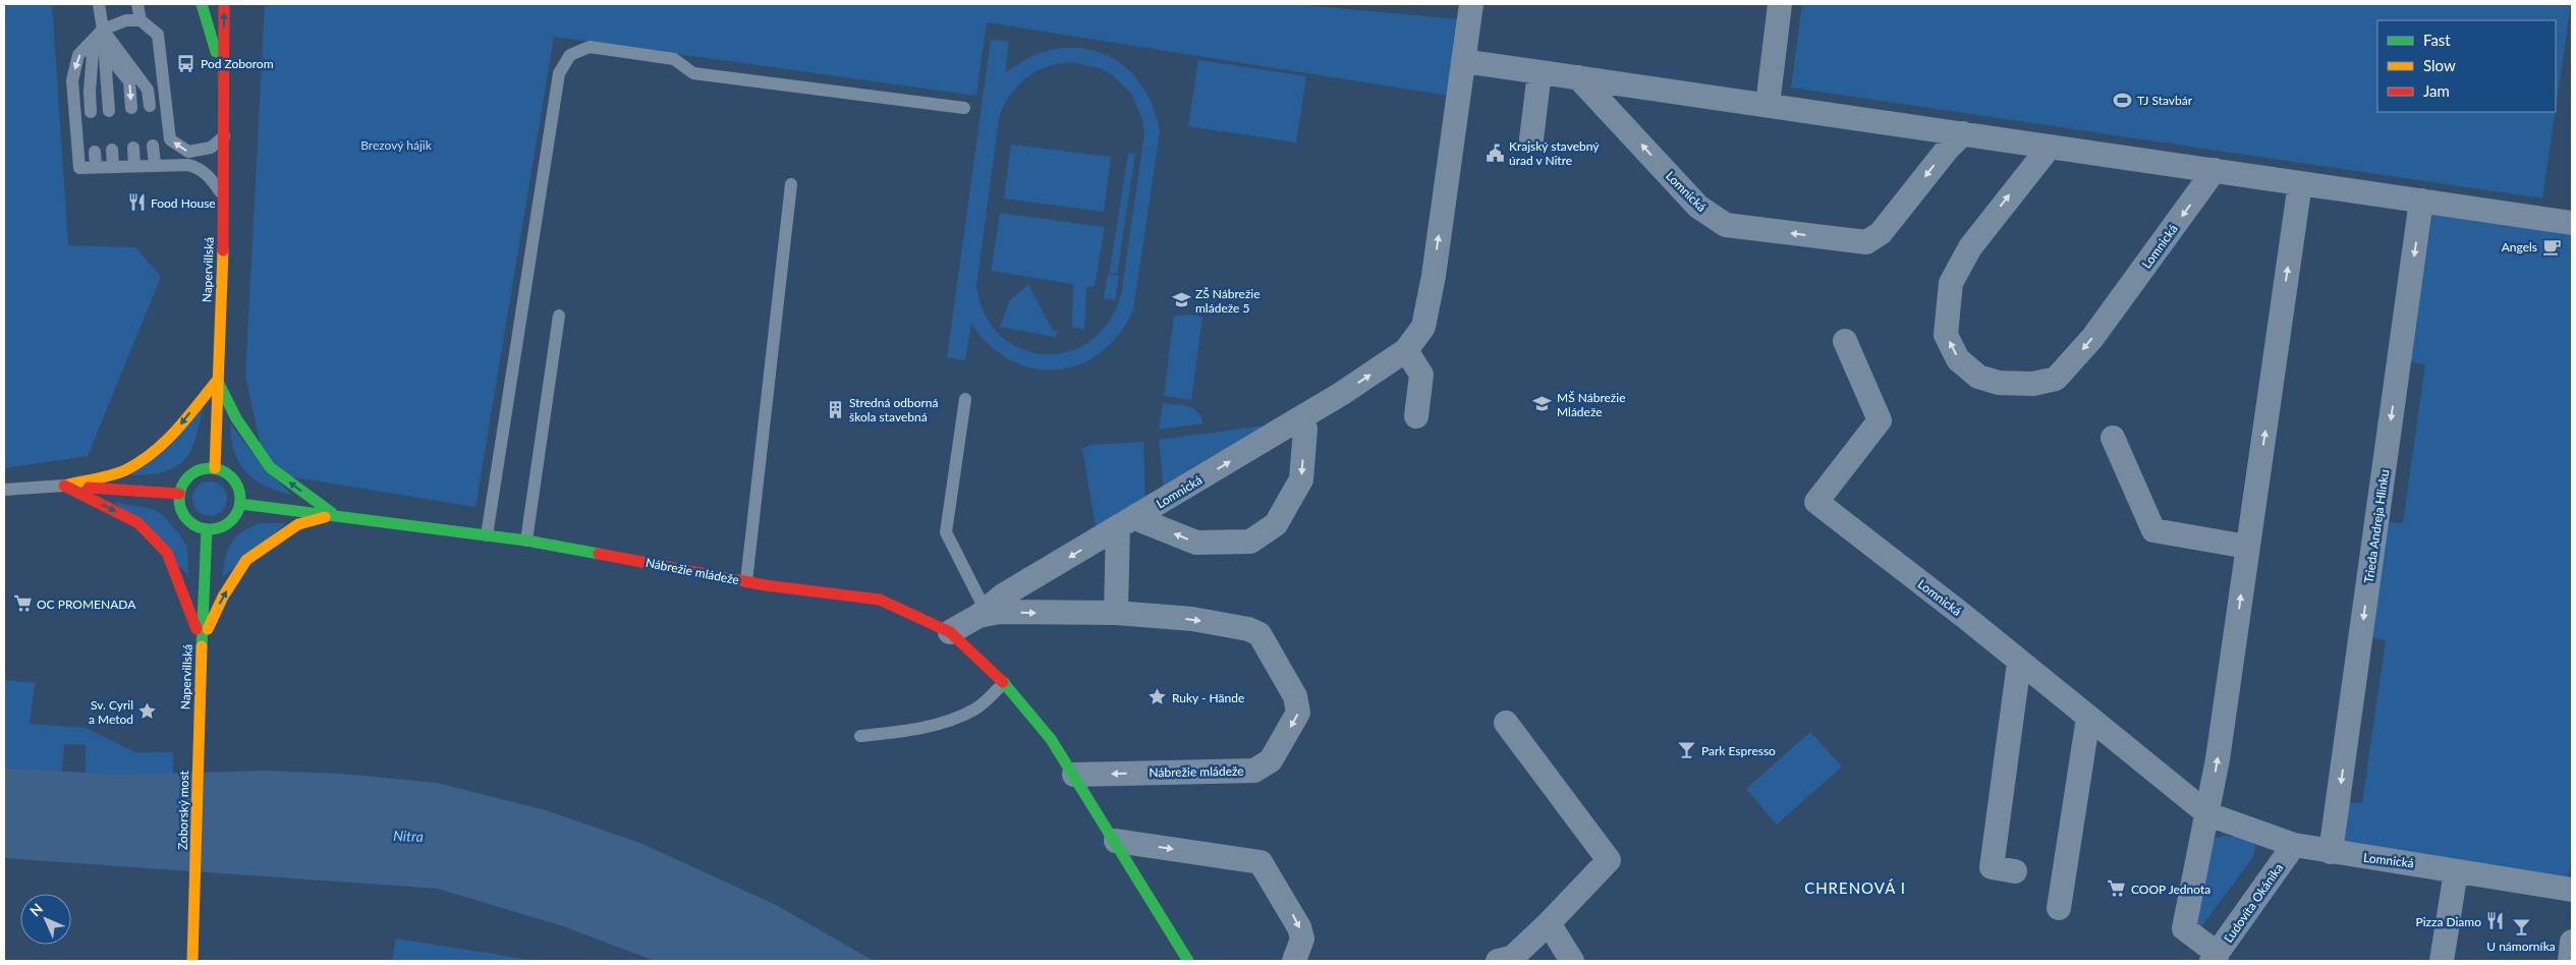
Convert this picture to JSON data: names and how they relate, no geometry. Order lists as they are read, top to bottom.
{
  "streets": {
    "street": [
      "Lomnická",
      "Napervillská",
      "Trieda Andreja Hlinku",
      "Nábrežie mládeže",
      "Zoborský most",
      "Ľudovíta Okánika"
    ]
  },
  "crossings": [
    ["Lomnická", "Trieda Andreja Hlinku"],
    ["Lomnická", "Nábrežie mládeže"],
    ["Lomnická", "Ľudovíta Okánika"],
    ["Napervillská", "Nábrežie mládeže"],
    ["Napervillská", "Zoborský most"]
  ],
  "districts": ["CHRENOVÁ I"],
  "water": ["Nitra"],
  "parks": ["Brezový hájik"],
  "places": {
    "bus stop": ["Pod Zoborom"],
    "sports": ["TJ Stavbár"],
    "public building": ["Krajský stavebný úrad v Nitre"],
    "restaurant": ["Food House", "Pizza Diamo"],
    "cafe": ["Angels"],
    "school or university": ["ZŠ Nábrežie mládeže 5", "MŠ Nábrežie Mládeže"],
    "building": ["Stredná odborná škola stavebná"],
    "supermarket": ["OC PROMENADA", "COOP Jednota"],
    "place": ["Ruky - Hände", "Sv. Cyril a Metod"],
    "bar": ["Park Espresso", "U námorníka"]
  },
  "legend": ["Fast", "Slow", "Jam"],
  "north": "top left"
}
